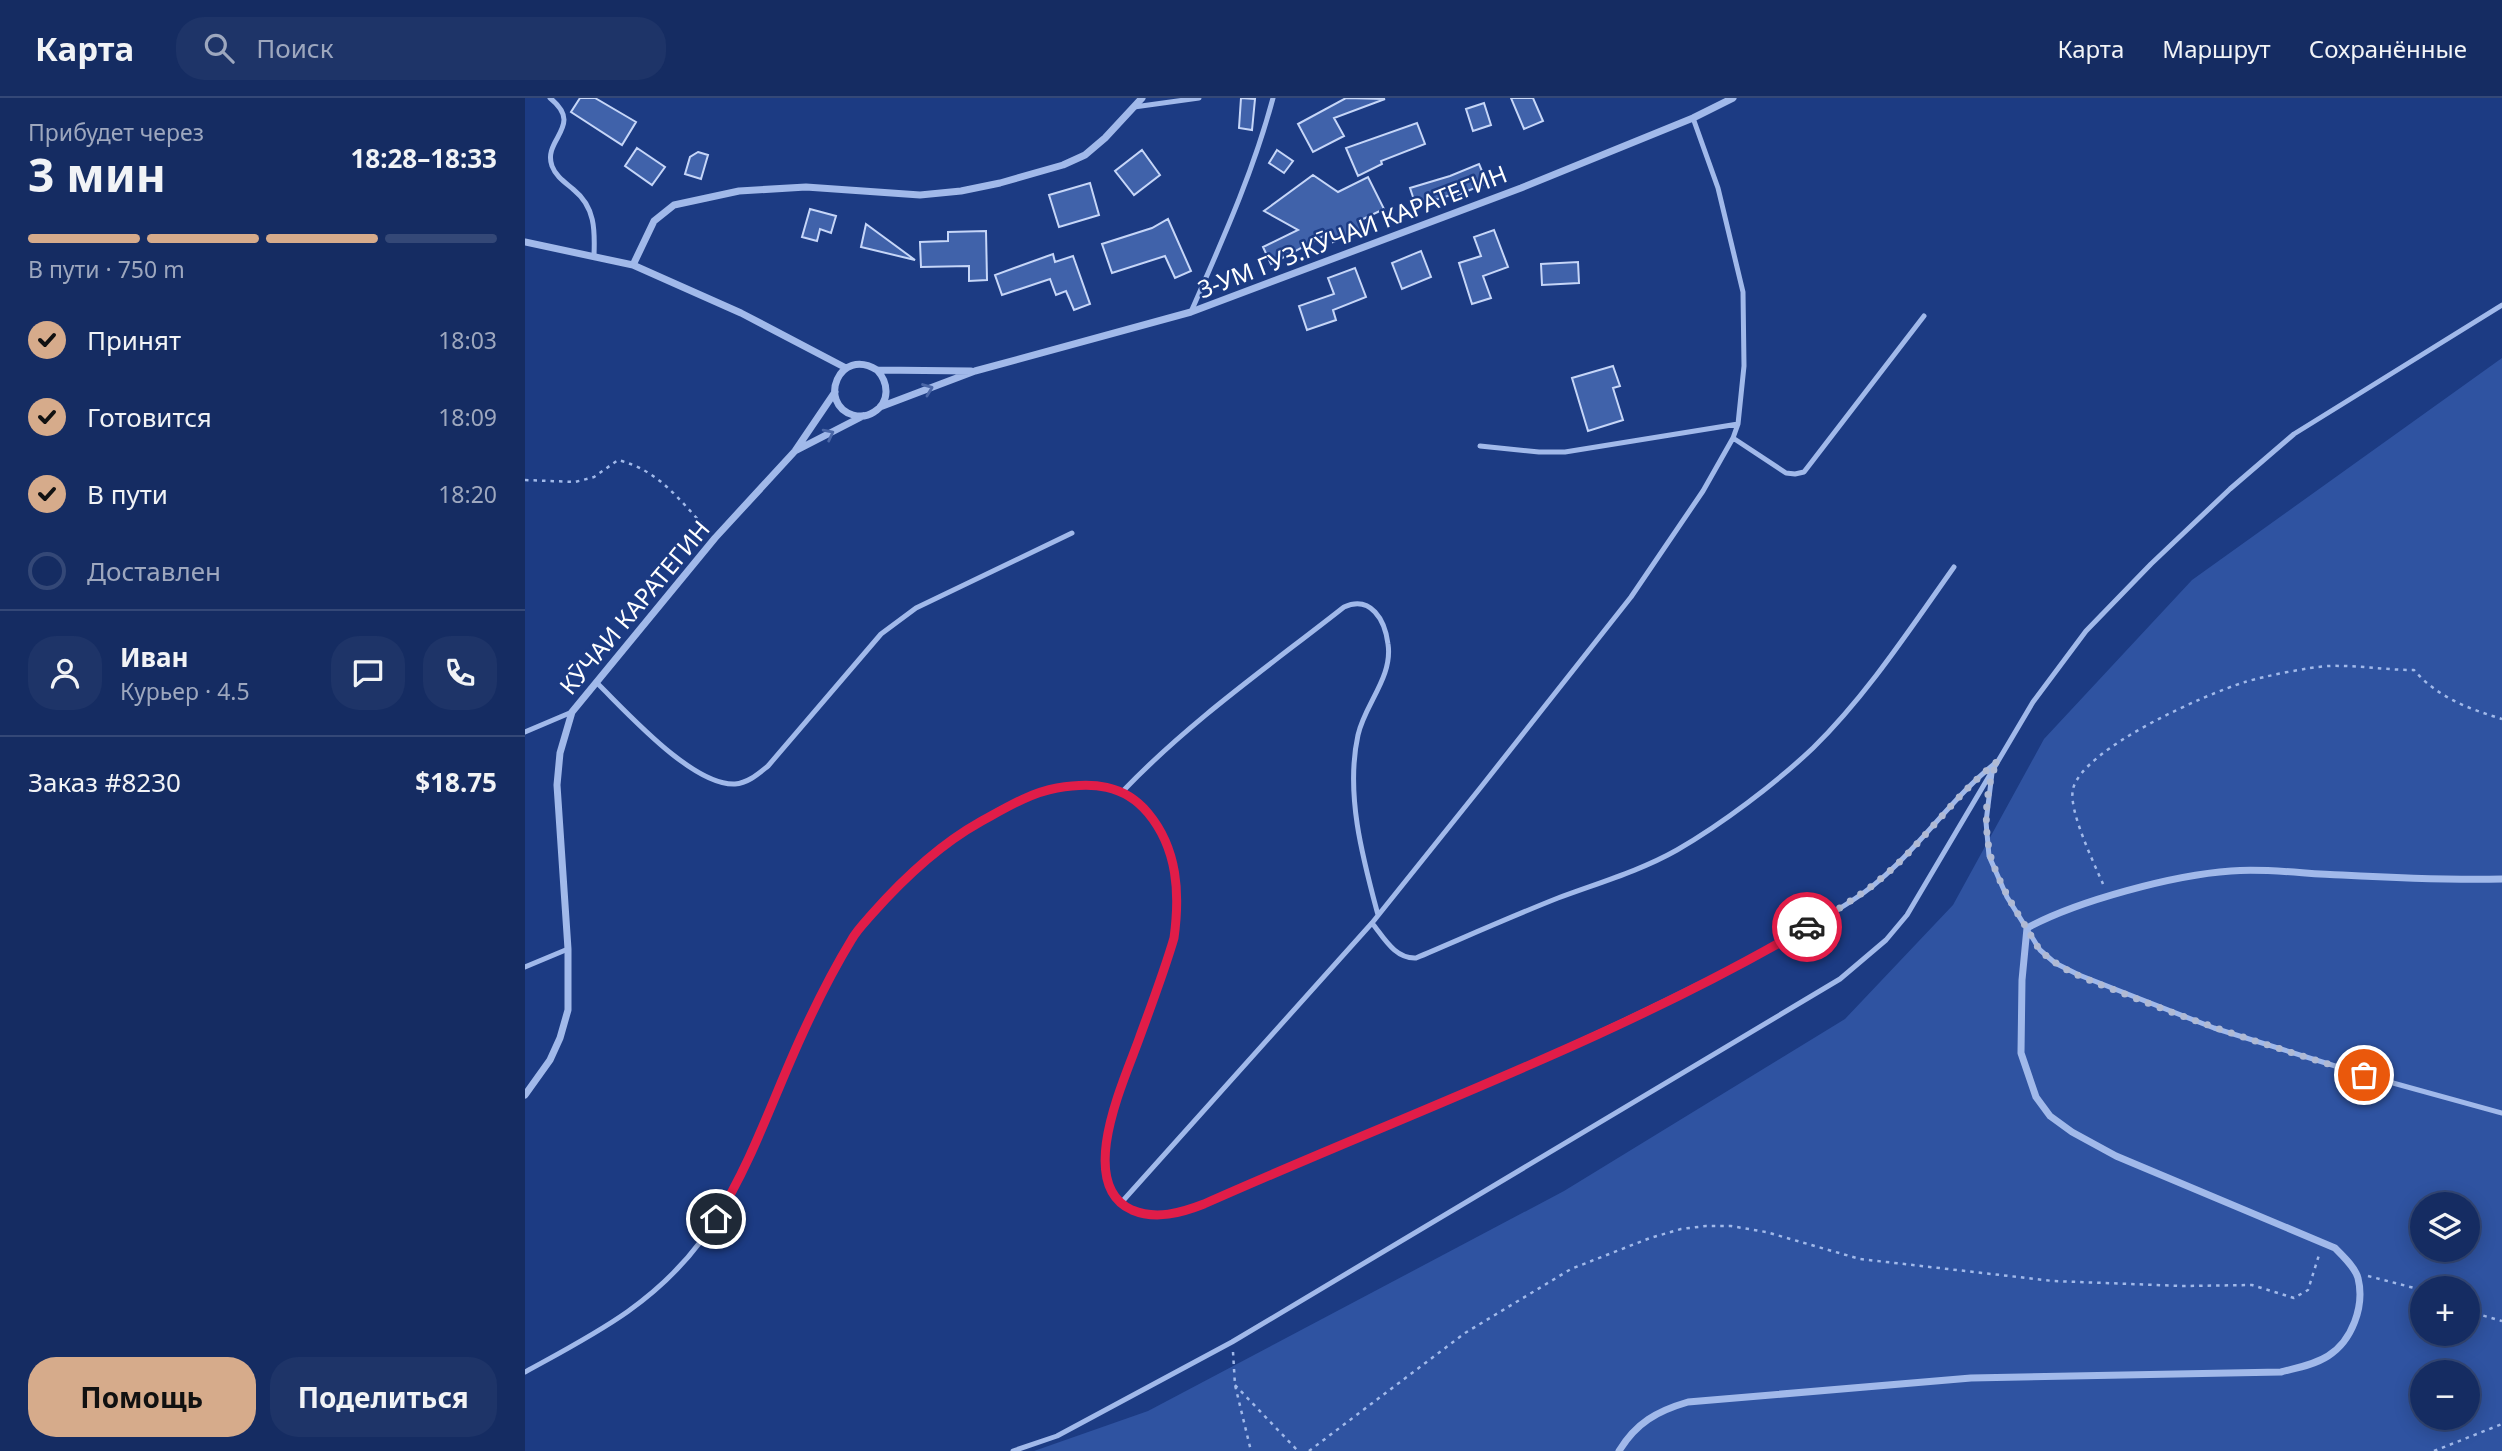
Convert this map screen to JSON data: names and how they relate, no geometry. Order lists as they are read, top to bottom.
{
  "streets": {
    "street": ["3-УМ ГУЗ.КӮЧАИ КАРАТЕГИН", "КӮЧАИ КАРАТЕГИН"]
  },
  "crossings": [
    ["3-УМ ГУЗ.КӮЧАИ КАРАТЕГИН", "КӮЧАИ КАРАТЕГИН"]
  ],
  "page": {
    "header": "Карта",
    "search": "Поиск",
    "nav": ["Карта", "Маршрут", "Сохранённые"],
    "heading": ["3 мин", "Прибудет через", "18:28–18:33"],
    "panel": [
      "Иван",
      "Курьер · 4.5",
      "Заказ #8230",
      "$18.75"
    ],
    "bar": "В пути · 750 m",
    "list": [
      ["Принят", "18:03"],
      ["Готовится", "18:09"],
      ["В пути", "18:20"],
      "Доставлен"
    ],
    "map_buttons": ["+", "−"],
    "buttons": ["Помощь", "Поделиться"]
  }
}
